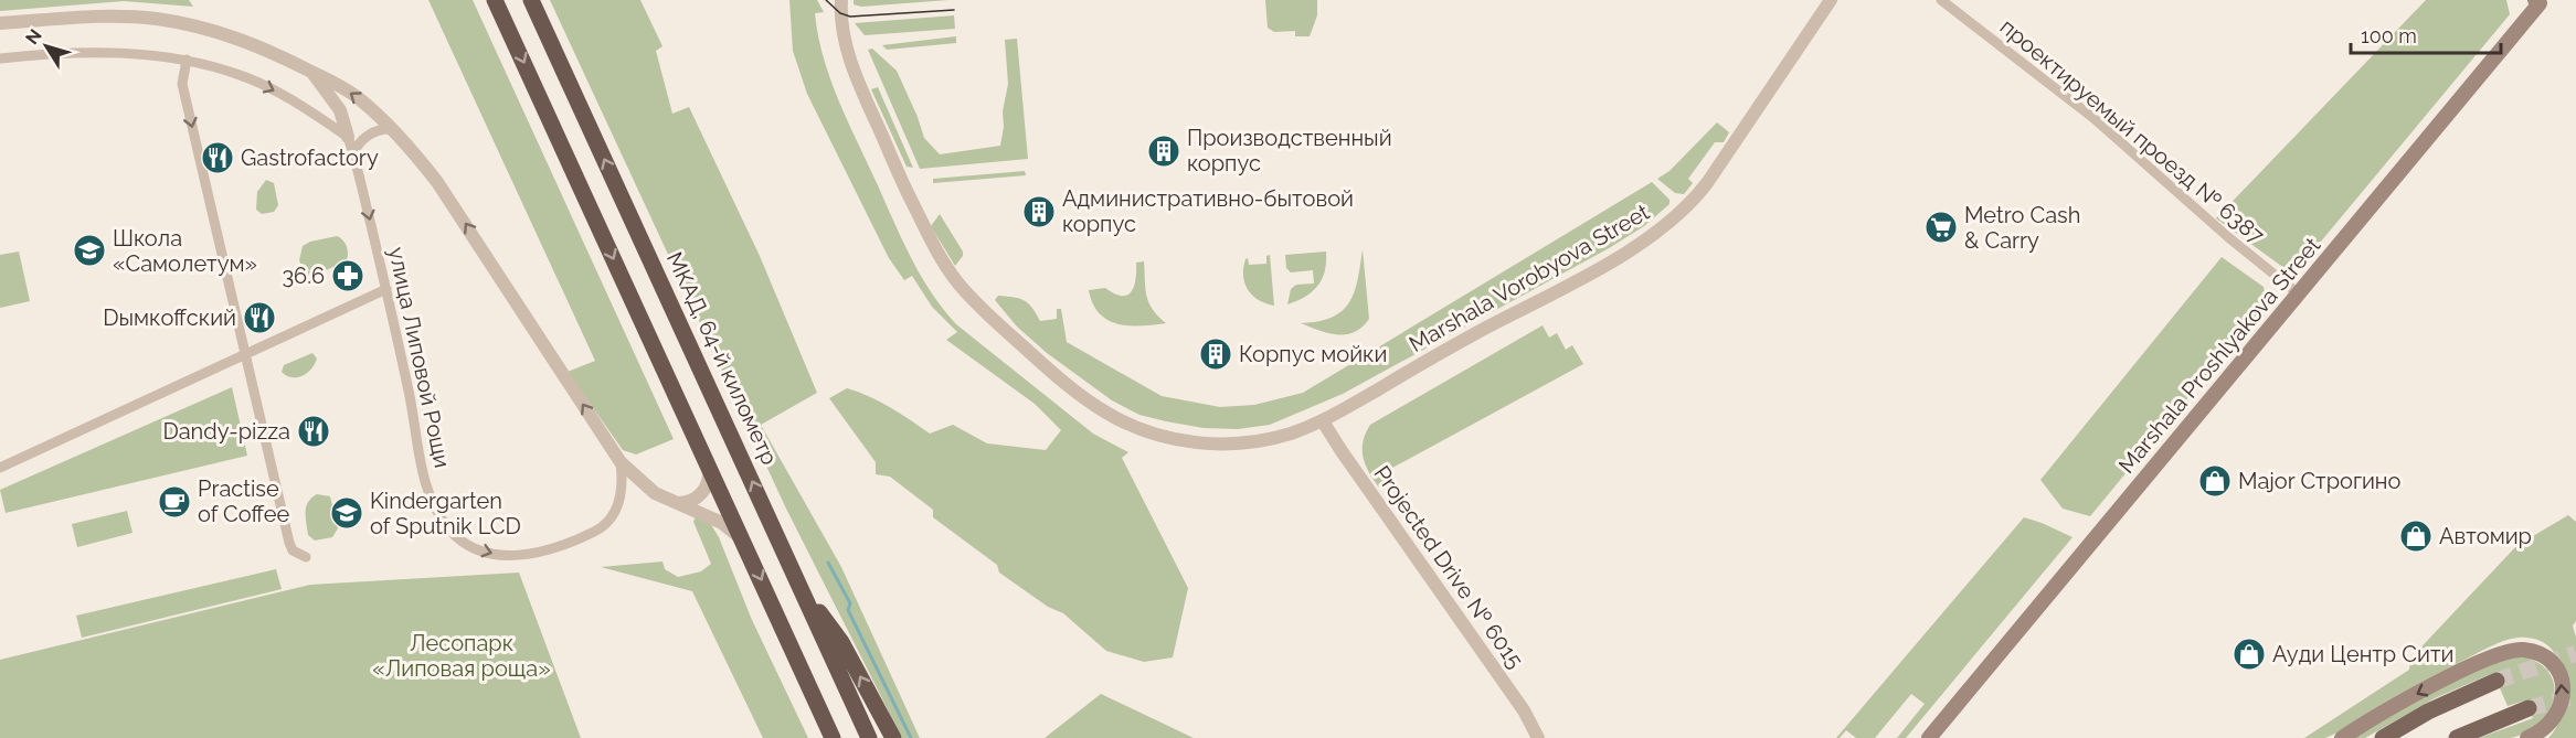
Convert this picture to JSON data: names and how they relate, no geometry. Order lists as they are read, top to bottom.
{
  "streets": {
    "highway": ["МКАД, 64-й километр"],
    "main road": ["Marshala Proshlyakova Street"],
    "street": [
      "проектируемый проезд № 6387",
      "Marshala Vorobyova Street",
      "улица Липовой Рощи",
      "Projected Drive № 6015"
    ]
  },
  "crossings": [
    ["проектируемый проезд № 6387", "Marshala Proshlyakova Street"],
    ["Marshala Vorobyova Street", "Projected Drive № 6015"]
  ],
  "parks": ["Лесопарк «Липовая роща»"],
  "places": {
    "building": ["Производственный корпус", "Административно-бытовой корпус", "Корпус мойки"],
    "restaurant": ["Gastrofactory", "Dымкoffский", "Dandy-pizza"],
    "supermarket": ["Metro Cash & Carry"],
    "school or university": ["Школа «Самолетум»", "Kindergarten of Sputnik LCD"],
    "pharmacy": ["36.6"],
    "shop": ["Major Строгино", "Автомир", "Ауди Центр Сити"],
    "cafe": ["Practise of Coffee"]
  },
  "scale_bar": "100 m",
  "north": "top left"
}
